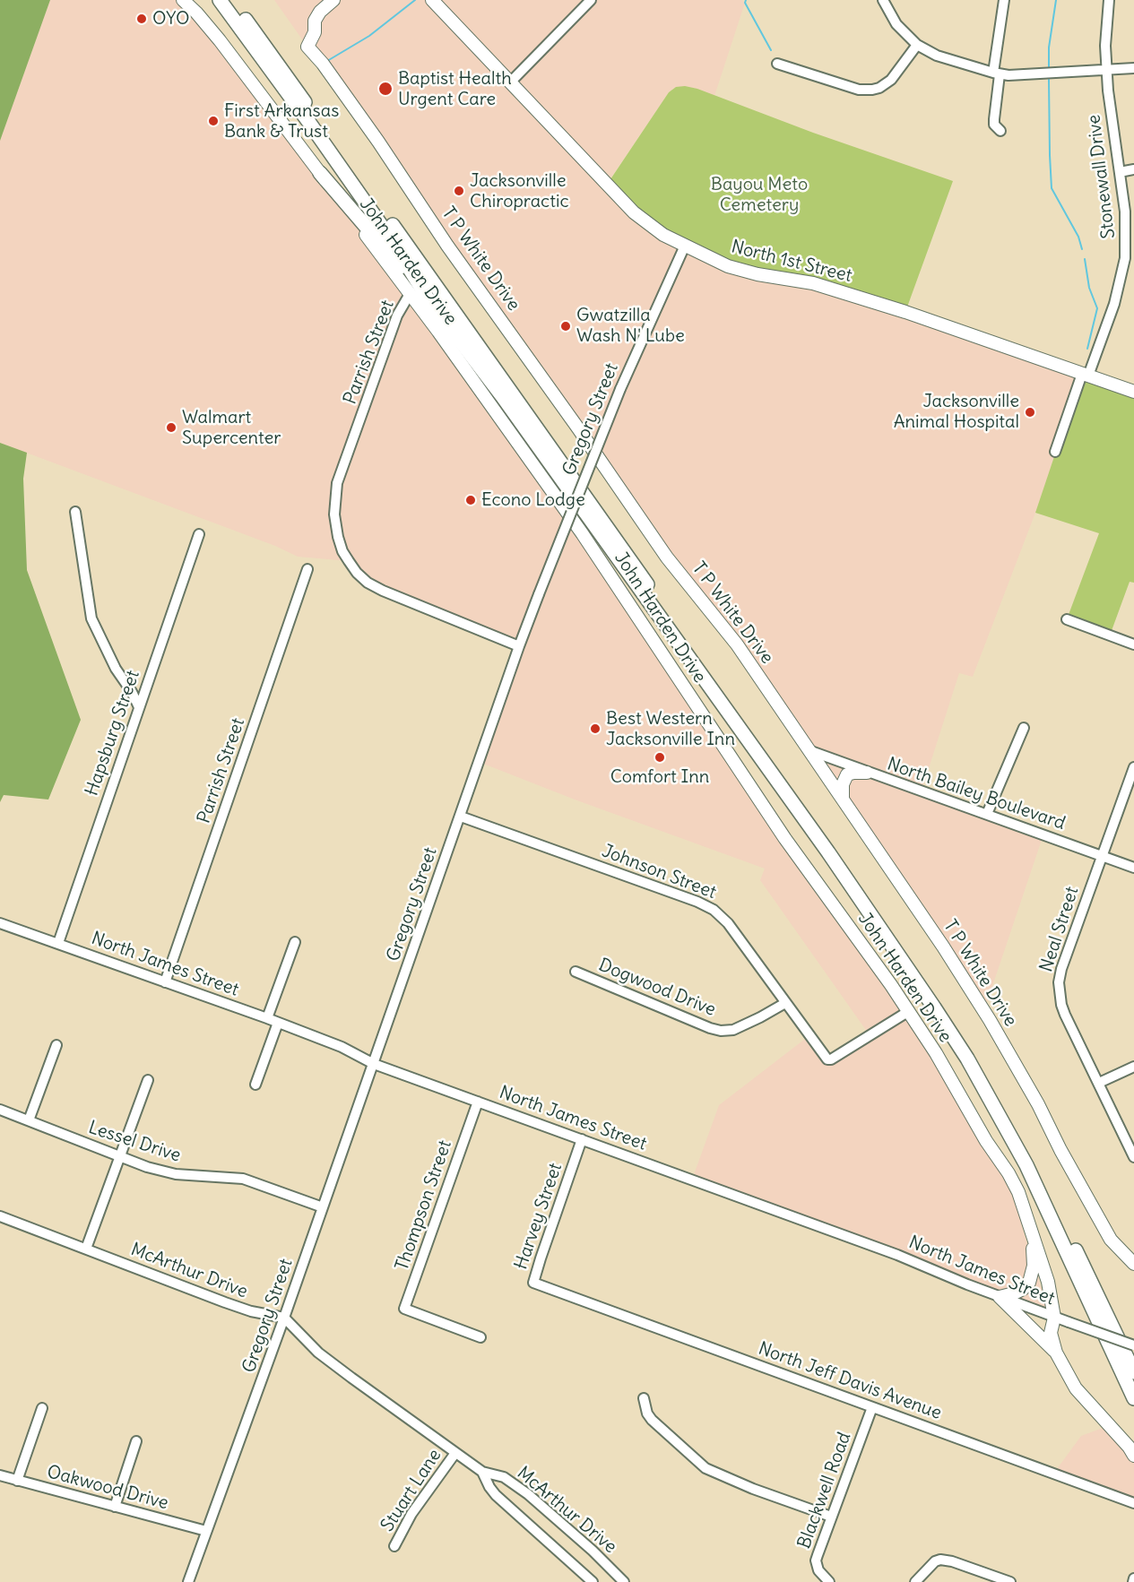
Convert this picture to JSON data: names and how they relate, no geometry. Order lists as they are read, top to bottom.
{
  "streets": {
    "main road": ["T P White Drive", "John Harden Drive", "North 1st Street"],
    "street": [
      "Stonewall Drive",
      "Parrish Street",
      "Gregory Street",
      "Hapsburg Street",
      "North Bailey Boulevard",
      "Johnson Street",
      "Neal Street",
      "North James Street",
      "Dogwood Drive",
      "Lessel Drive",
      "Thompson Street",
      "Harvey Street",
      "McArthur Drive",
      "North Jeff Davis Avenue",
      "Oakwood Drive",
      "Stuart Lane",
      "Blackwell Road"
    ]
  },
  "crossings": [
    ["Stonewall Drive", "North 1st Street"],
    ["T P White Drive", "North Bailey Boulevard"],
    ["John Harden Drive", "Parrish Street"],
    ["John Harden Drive", "Johnson Street"],
    ["John Harden Drive", "North James Street"],
    ["North 1st Street", "Gregory Street"],
    ["Parrish Street", "Gregory Street"],
    ["Parrish Street", "North James Street"],
    ["Gregory Street", "Johnson Street"],
    ["Gregory Street", "North James Street"],
    ["Gregory Street", "Lessel Drive"],
    ["Gregory Street", "McArthur Drive"],
    ["Gregory Street", "Oakwood Drive"],
    ["Hapsburg Street", "North James Street"],
    ["North Bailey Boulevard", "Neal Street"],
    ["Johnson Street", "Dogwood Drive"],
    ["North James Street", "Thompson Street"],
    ["North James Street", "Harvey Street"],
    ["Harvey Street", "North Jeff Davis Avenue"],
    ["McArthur Drive", "Stuart Lane"],
    ["North Jeff Davis Avenue", "Blackwell Road"]
  ],
  "parks": ["Bayou Meto Cemetery"],
  "places": [
    "OYO",
    "Baptist Health Urgent Care",
    "First Arkansas Bank & Trust",
    "Jacksonville Chiropractic",
    "Gwatzilla Wash N' Lube",
    "Jacksonville Animal Hospital",
    "Walmart Supercenter",
    "Econo Lodge",
    "Best Western Jacksonville Inn",
    "Comfort Inn"
  ]
}
